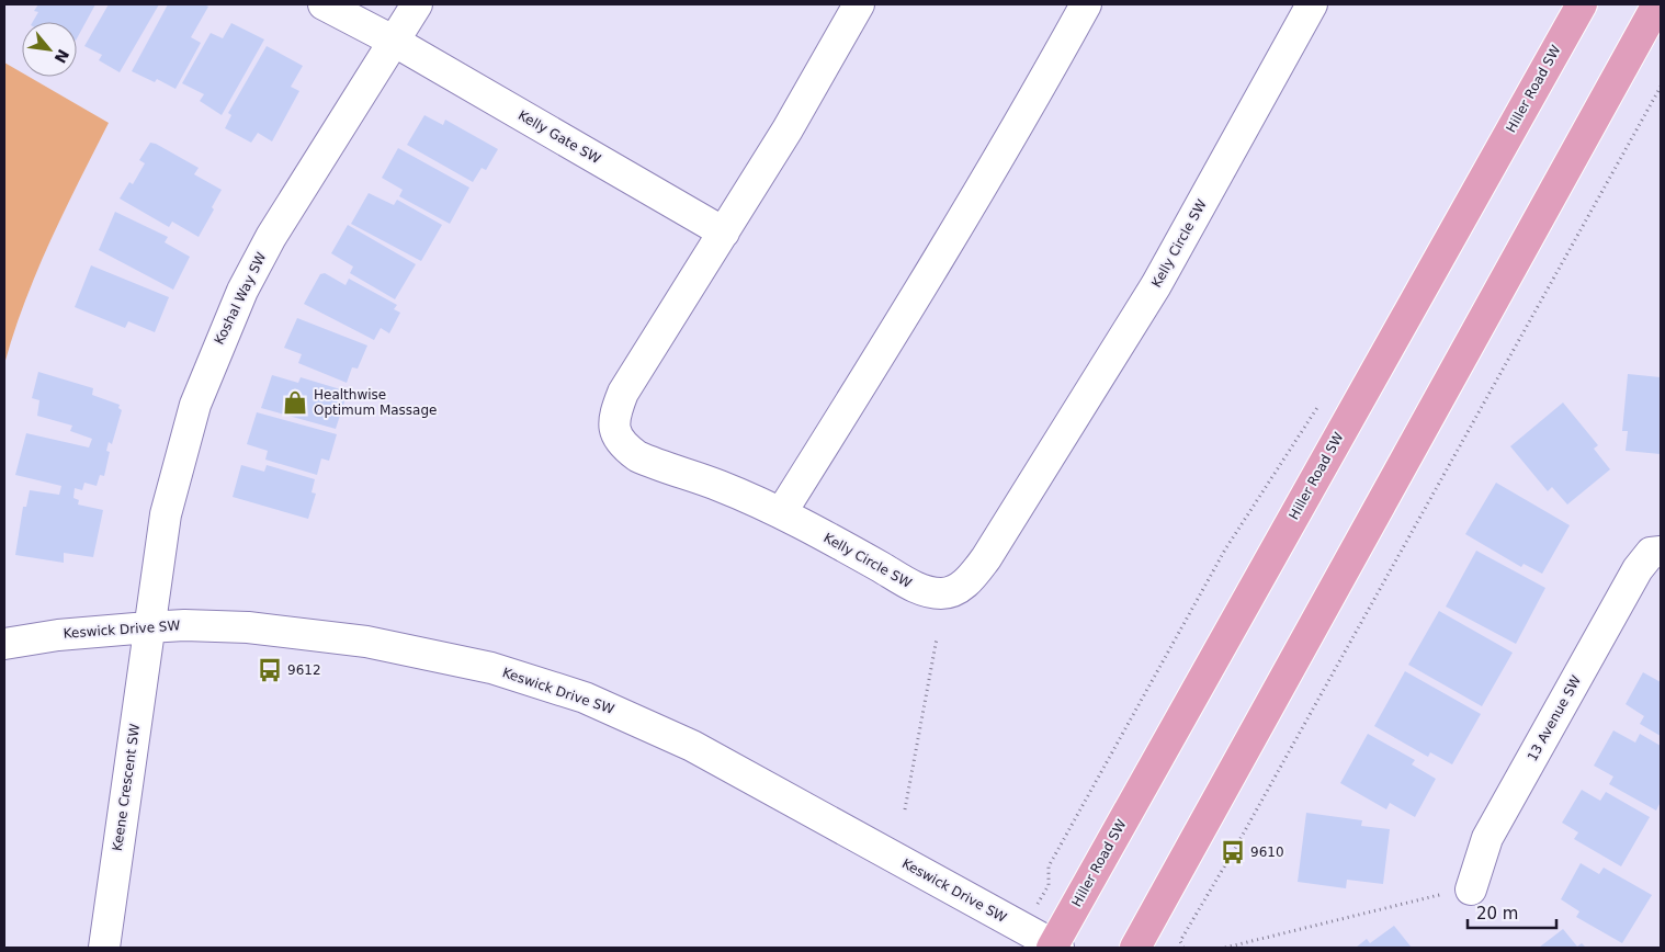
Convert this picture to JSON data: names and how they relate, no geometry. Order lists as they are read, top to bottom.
{
  "streets": {
    "main road": ["Hiller Road SW"],
    "street": [
      "Kelly Gate SW",
      "Kelly Circle SW",
      "Koshal Way SW",
      "Keswick Drive SW",
      "13 Avenue SW",
      "Keene Crescent SW"
    ]
  },
  "crossings": [
    ["Hiller Road SW", "Keswick Drive SW"],
    ["Kelly Gate SW", "Kelly Circle SW"],
    ["Kelly Gate SW", "Koshal Way SW"],
    ["Koshal Way SW", "Keswick Drive SW"],
    ["Koshal Way SW", "Keene Crescent SW"],
    ["Keswick Drive SW", "Keene Crescent SW"]
  ],
  "places": {
    "shop": ["Healthwise Optimum Massage"],
    "bus stop": ["9612", "9610"]
  },
  "scale_bar": "20 m",
  "north": "bottom right"
}
